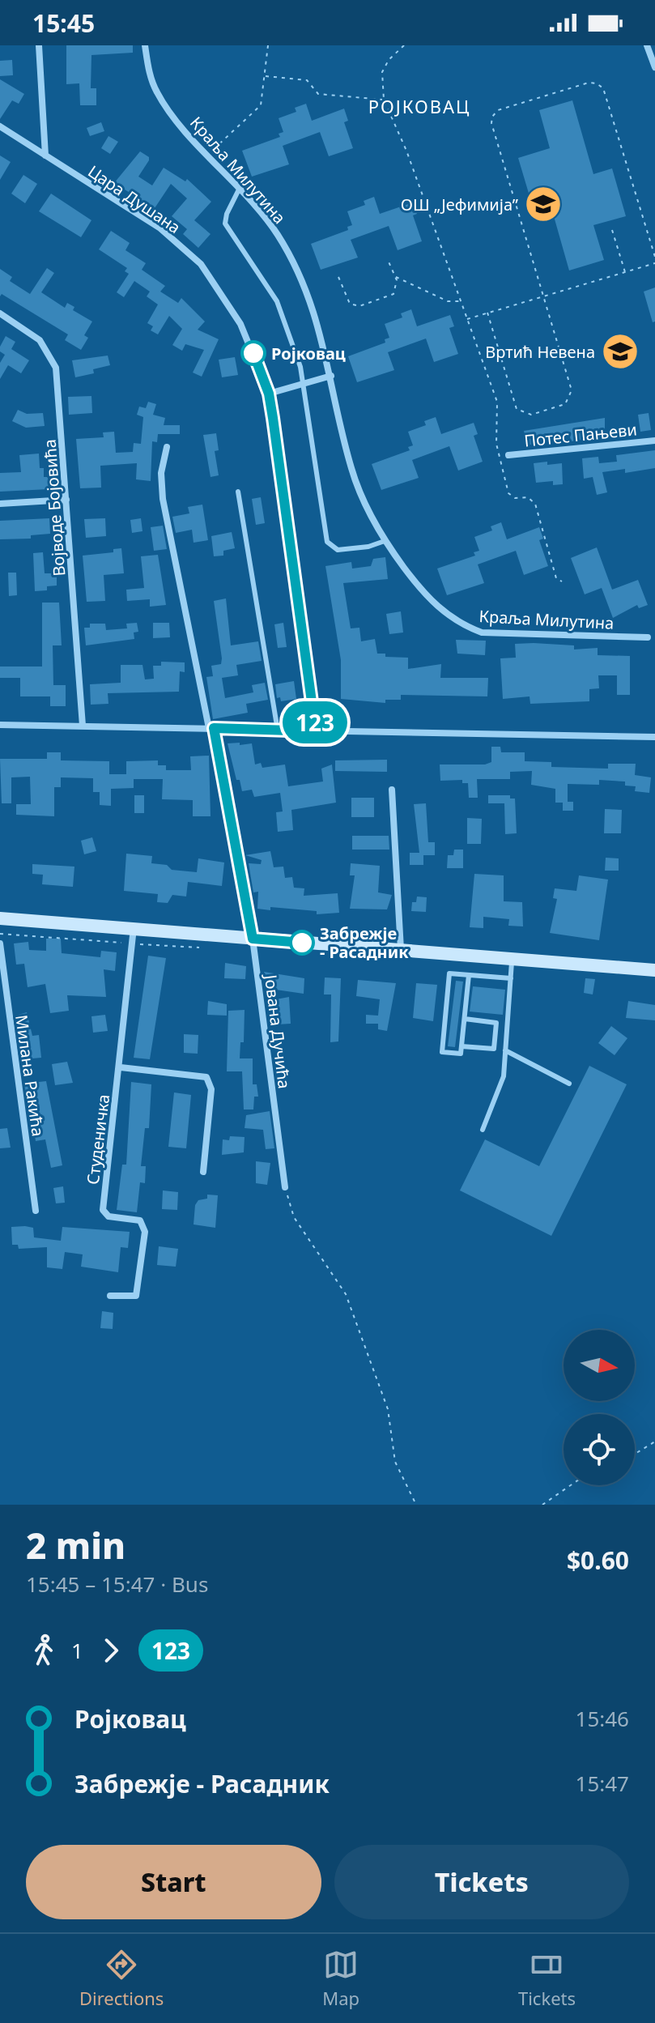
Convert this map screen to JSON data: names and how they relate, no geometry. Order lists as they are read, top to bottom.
{
  "streets": {
    "street": [
      "Краља Милутина",
      "Цара Душана",
      "Потес Пањеви",
      "Војводе Бојовића",
      "Јована Дучића",
      "Милана Ракића",
      "Студеничка"
    ]
  },
  "districts": ["РОЈКОВАЦ"],
  "places": {
    "school or university": ["ОШ „Јефимија”", "Вртић Невена"],
    "other": ["Ројковац", "Забрежје - Расадник"]
  },
  "lines": ["bus line 123"],
  "north": "right",
  "page": {
    "status": "15:45",
    "on_map": "123",
    "heading": ["2 min", "15:45 – 15:47 · Bus", "$0.60"],
    "legs": ["1", "123"],
    "list": [
      {
        "name": "Ројковац",
        "value": "15:46"
      },
      {
        "name": "Забрежје - Расадник",
        "value": "15:47"
      }
    ],
    "buttons": ["Start", "Tickets"],
    "tabs": ["Directions", "Map", "Tickets"]
  }
}
